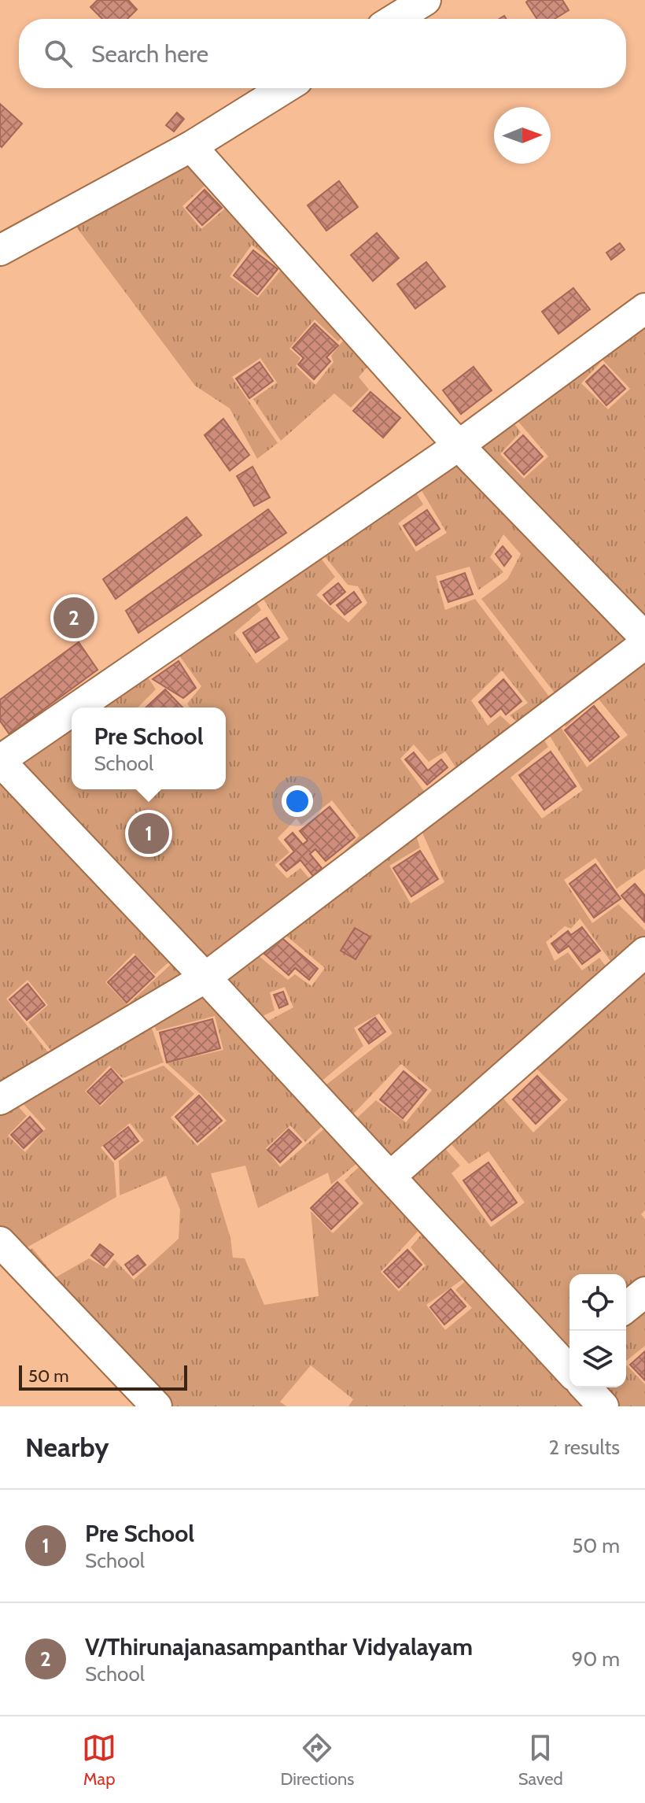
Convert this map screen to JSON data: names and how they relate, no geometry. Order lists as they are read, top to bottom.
{
  "scale_bar": "50 m",
  "north": "right",
  "page": {
    "search": "Search here",
    "pins": ["2", "1"],
    "popup": ["Pre School", "School"],
    "scale": "50 m",
    "heading": ["Nearby", "2 results"],
    "list": [
      {
        "mark": "1",
        "name": "Pre School",
        "note": "School",
        "value": "50 m"
      },
      {
        "mark": "2",
        "name": "V/Thirunajanasampanthar Vidyalayam",
        "note": "School",
        "value": "90 m"
      }
    ],
    "nav": ["Map", "Directions", "Saved"]
  }
}
